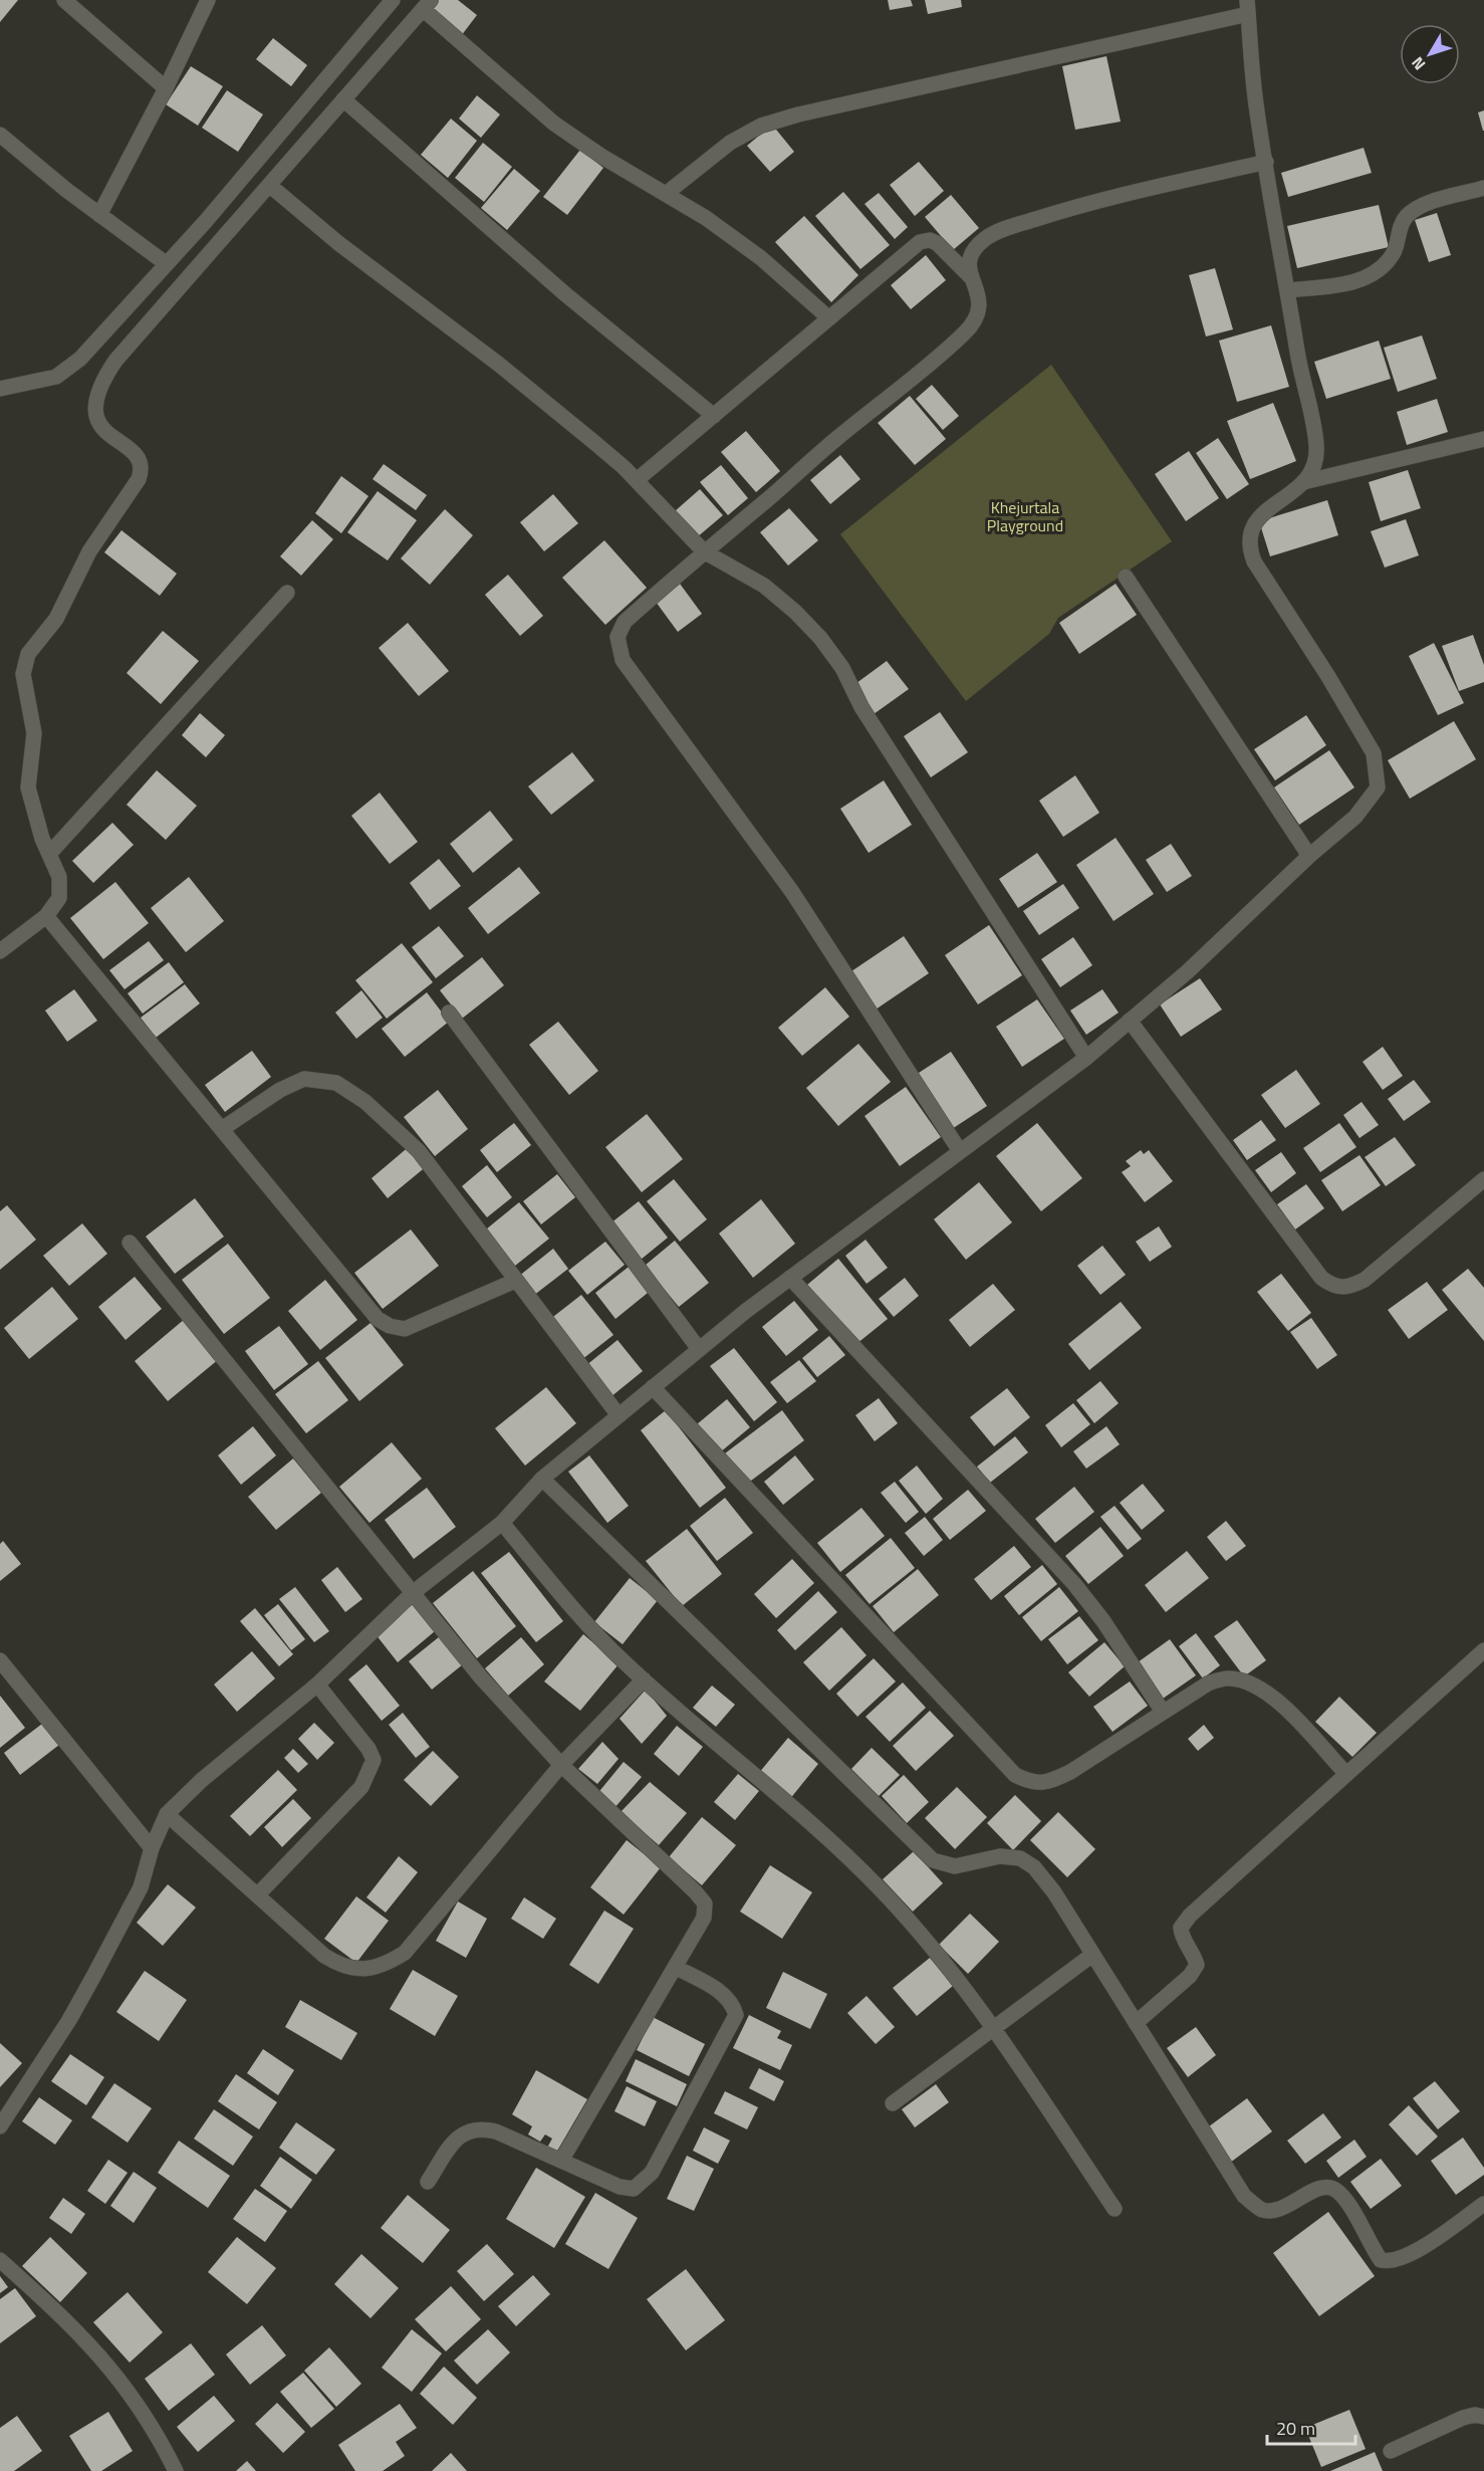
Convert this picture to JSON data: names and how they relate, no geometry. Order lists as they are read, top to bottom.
{
  "parks": ["Khejurtala Playground"],
  "scale_bar": "20 m",
  "north": "bottom left"
}
